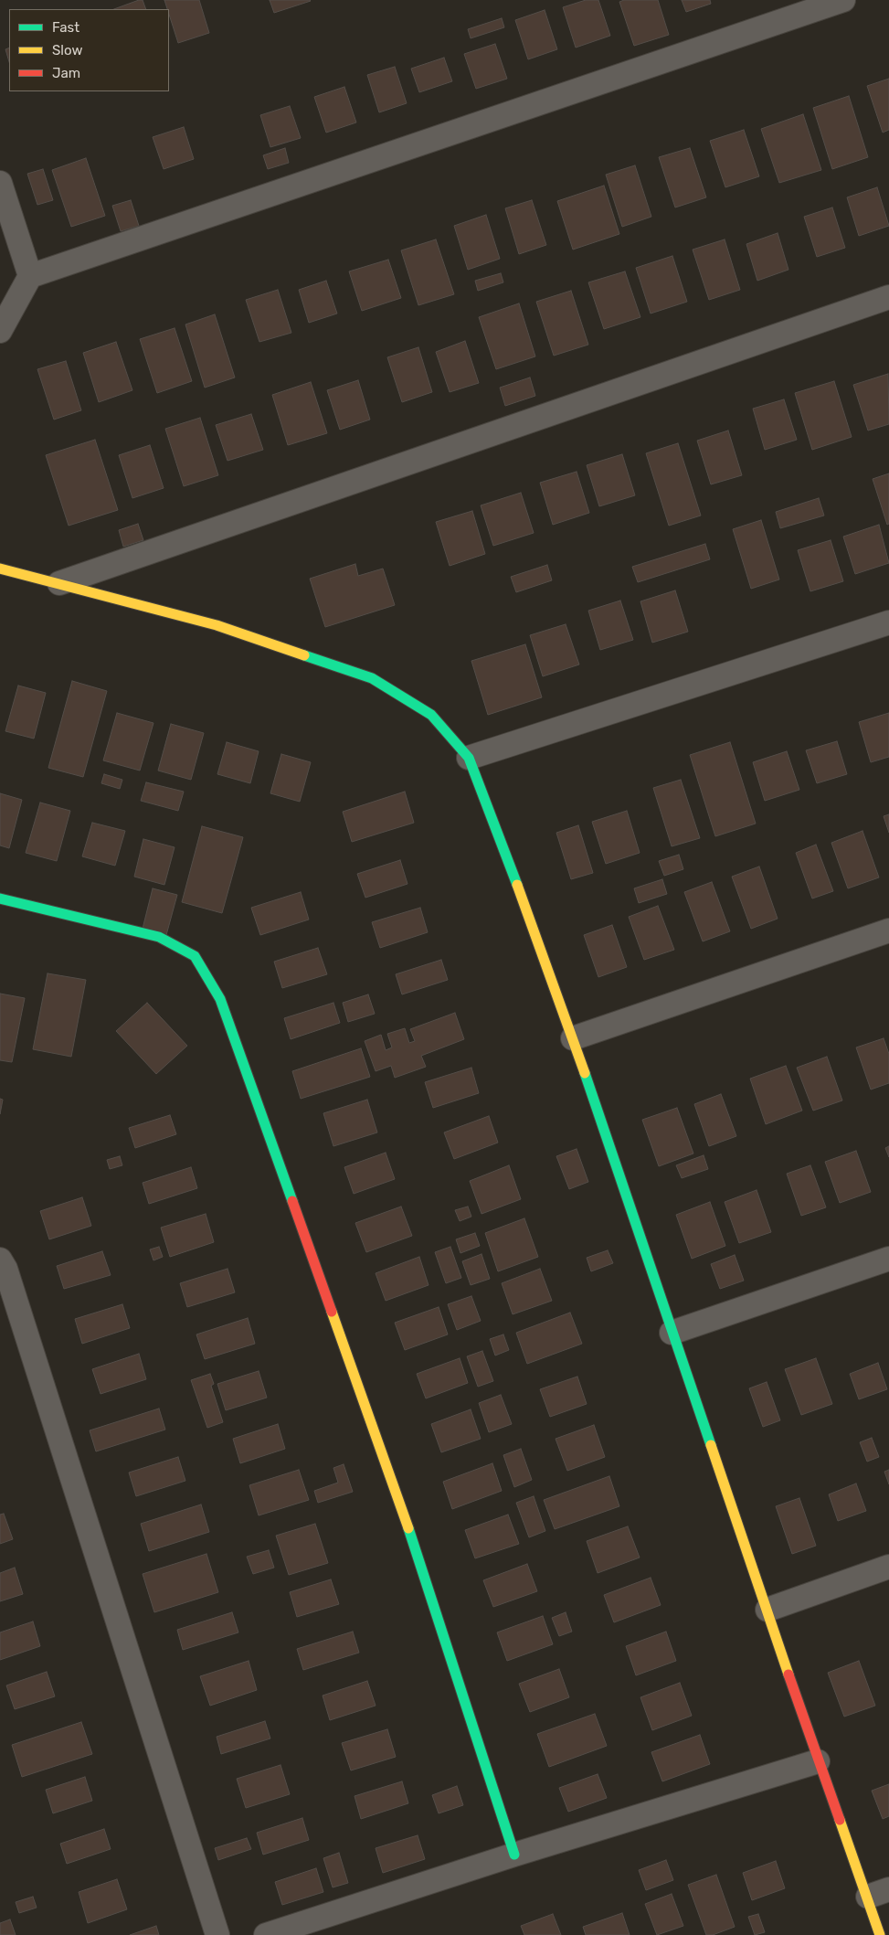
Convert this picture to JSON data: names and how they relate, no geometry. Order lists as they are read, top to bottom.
{
  "legend": ["Fast", "Slow", "Jam"]
}
